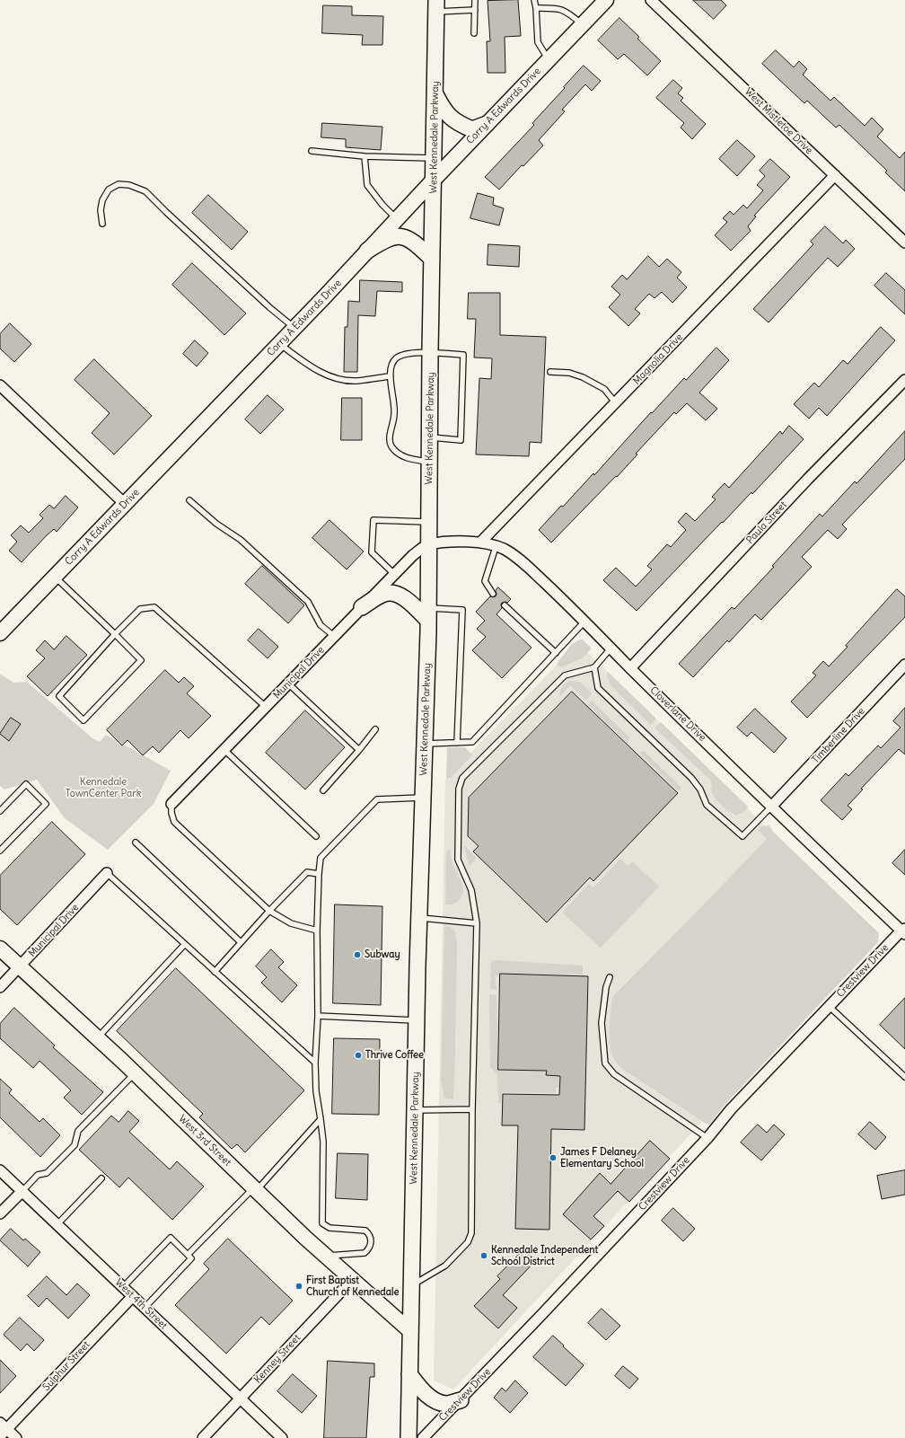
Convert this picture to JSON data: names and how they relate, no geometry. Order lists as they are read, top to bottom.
{
  "streets": {
    "main road": ["West Kennedale Parkway"],
    "street": [
      "Corry A Edwards Drive",
      "West Mistletoe Drive",
      "Magnolia Drive",
      "Paula Street",
      "Municipal Drive",
      "Cloverlane Drive",
      "Timberline Drive",
      "Crestview Drive",
      "West 3rd Street",
      "West 4th Street",
      "Kenney Street",
      "Sulphur Street"
    ]
  },
  "crossings": [
    ["Corry A Edwards Drive", "West Kennedale Parkway"],
    ["West Mistletoe Drive", "Magnolia Drive"],
    ["West Kennedale Parkway", "Municipal Drive"],
    ["West Kennedale Parkway", "Cloverlane Drive"],
    ["West Kennedale Parkway", "West 3rd Street"],
    ["Magnolia Drive", "Cloverlane Drive"],
    ["Paula Street", "Cloverlane Drive"],
    ["Municipal Drive", "Cloverlane Drive"],
    ["Municipal Drive", "West 3rd Street"],
    ["Cloverlane Drive", "Timberline Drive"],
    ["Cloverlane Drive", "Crestview Drive"],
    ["West 3rd Street", "Kenney Street"],
    ["West 4th Street", "Kenney Street"],
    ["West 4th Street", "Sulphur Street"]
  ],
  "parks": ["Kennedale TownCenter Park"],
  "places": [
    "Subway",
    "Thrive Coffee",
    "James F Delaney Elementary School",
    "Kennedale Independent School District",
    "First Baptist Church of Kennedale"
  ]
}
